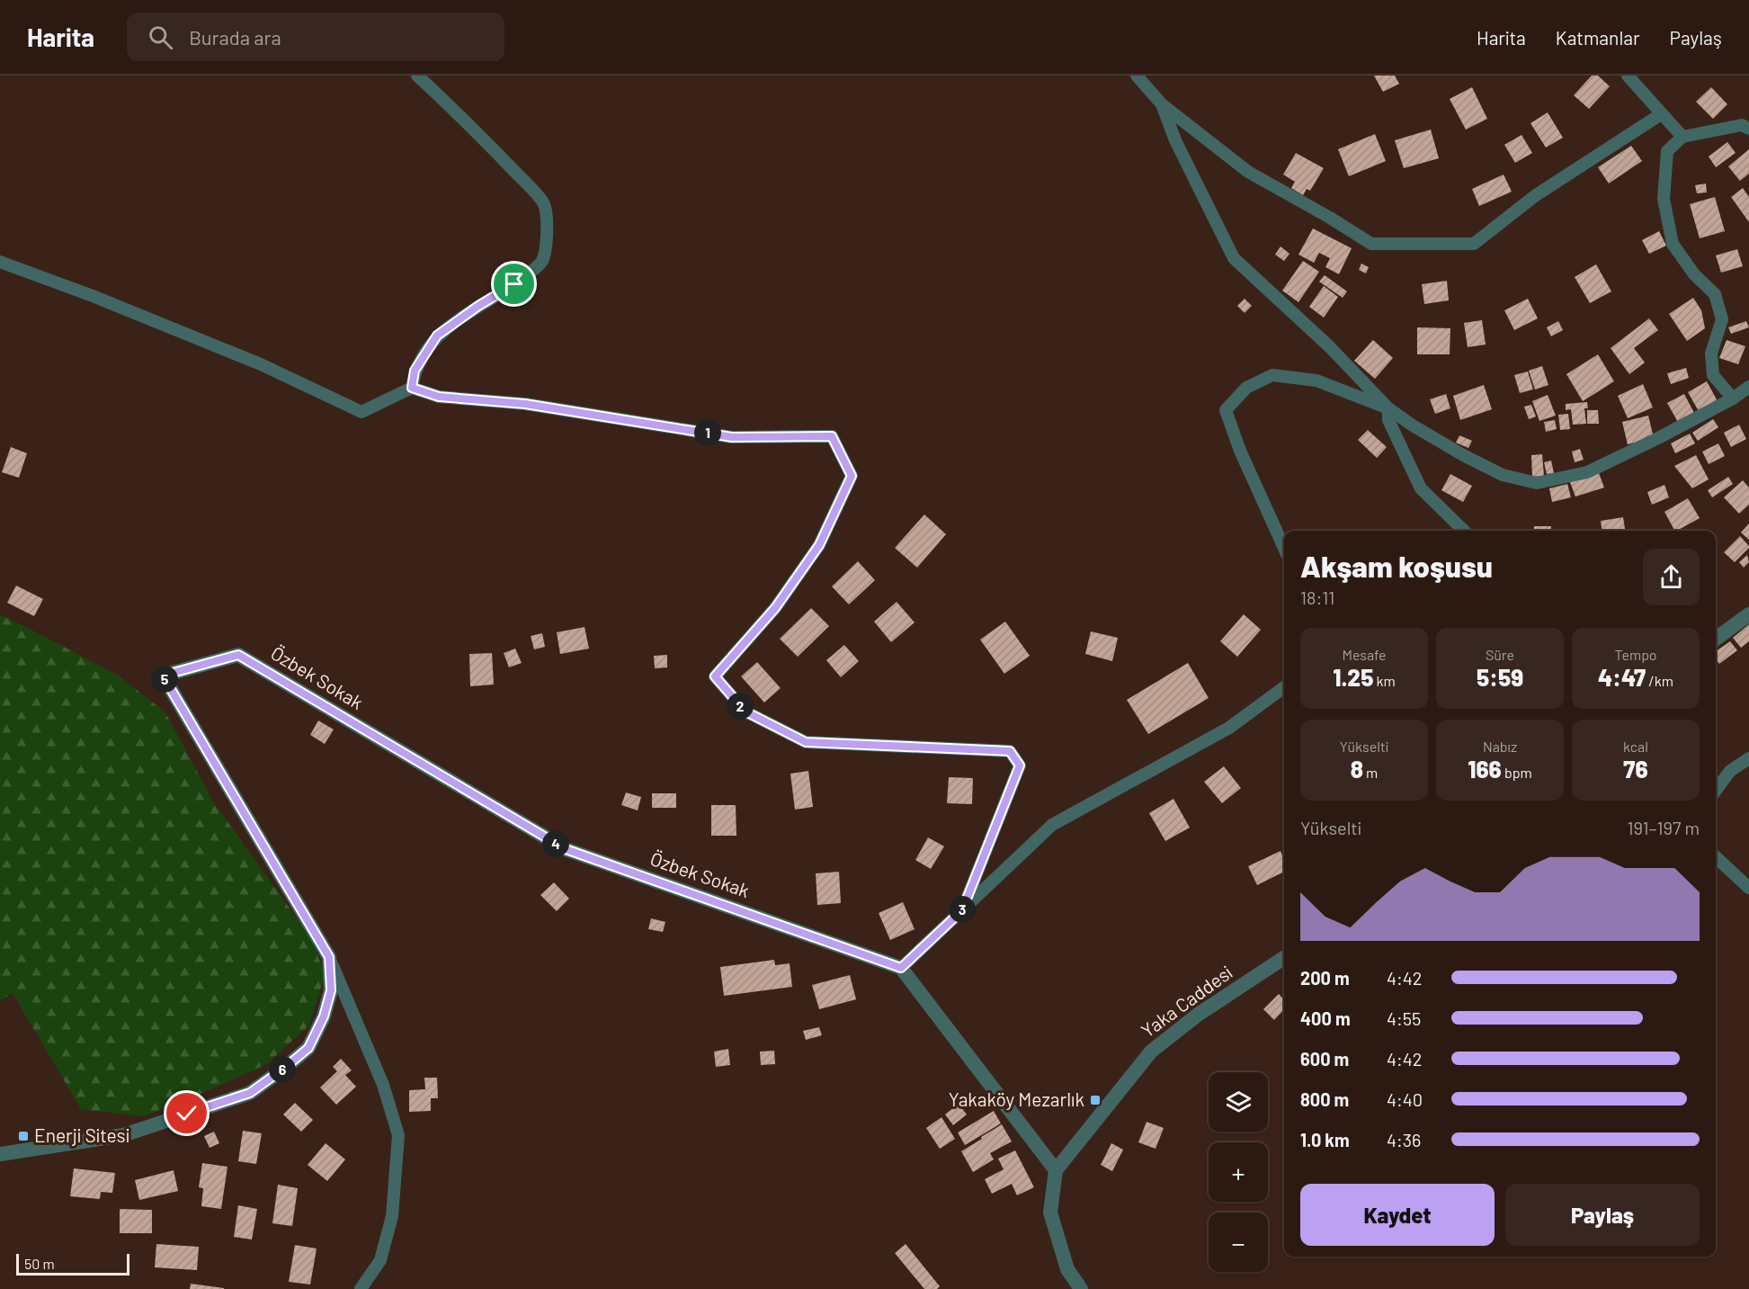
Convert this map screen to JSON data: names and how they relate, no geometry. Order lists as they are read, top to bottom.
{
  "streets": {
    "street": ["Özbek Sokak", "Yaka Caddesi"]
  },
  "places": {
    "transit": ["Yakaköy Mezarlık", "Enerji Sitesi"]
  },
  "scale_bar": "50 m",
  "page": {
    "header": "Harita",
    "search": "Burada ara",
    "nav": ["Harita", "Katmanlar", "Paylaş"],
    "pins": [
      "1",
      "5",
      "2",
      "4",
      "3",
      "6"
    ],
    "heading": ["Akşam koşusu", "18:11"],
    "stats": [
      ["Mesafe", "1.25 km"],
      ["Süre", "5:59"],
      ["Tempo", "4:47 /km"],
      ["Yükselti", "8 m"],
      ["Nabız", "166 bpm"],
      ["kcal", "76"]
    ],
    "chart": ["Yükselti", "191–197 m"],
    "list": [
      {
        "name": "200 m",
        "note": "4:42"
      },
      {
        "name": "400 m",
        "note": "4:55"
      },
      {
        "name": "600 m",
        "note": "4:42"
      },
      {
        "name": "800 m",
        "note": "4:40"
      },
      {
        "name": "1.0 km",
        "note": "4:36"
      }
    ],
    "map_buttons": ["+", "−"],
    "buttons": ["Kaydet", "Paylaş"],
    "scale": "50 m"
  }
}
